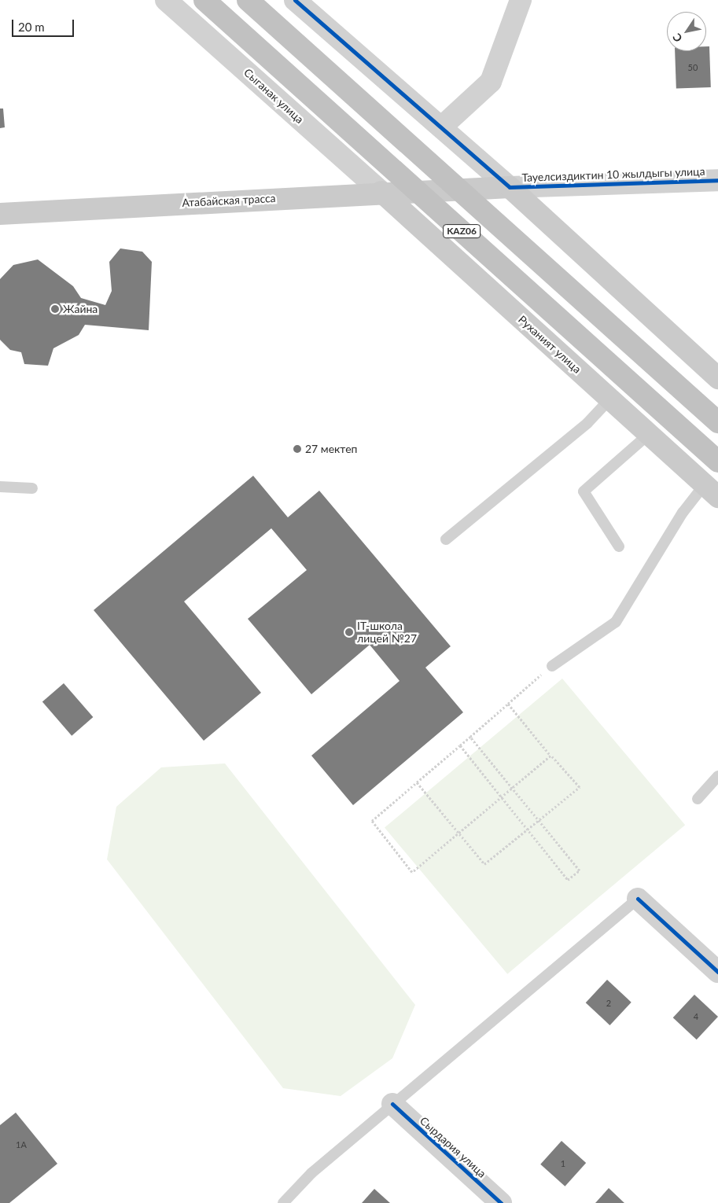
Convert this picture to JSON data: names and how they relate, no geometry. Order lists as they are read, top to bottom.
{
  "streets": {
    "highway": ["KАZ06"],
    "main road": ["Тауелсиздиктин 10 жылдыгы улица", "Атабайская трасса", "Руханият улица"],
    "street": ["Сыганак улица", "Сырдария улица"]
  },
  "crossings": [
    ["Сыганак улица", "Атабайская трасса"],
    ["Сыганак улица", "Руханият улица"],
    ["Тауелсиздиктин 10 жылдыгы улица", "Атабайская трасса"],
    ["Тауелсиздиктин 10 жылдыгы улица", "KАZ06"],
    ["Атабайская трасса", "KАZ06"],
    ["Атабайская трасса", "Руханият улица"]
  ],
  "places": ["Жайна", "27 мектеп", "IT-школа лицей №27"],
  "house_numbers": [
    "50",
    "2",
    "4",
    "1А",
    "1"
  ],
  "scale_bar": "20 m",
  "north": "bottom left"
}
